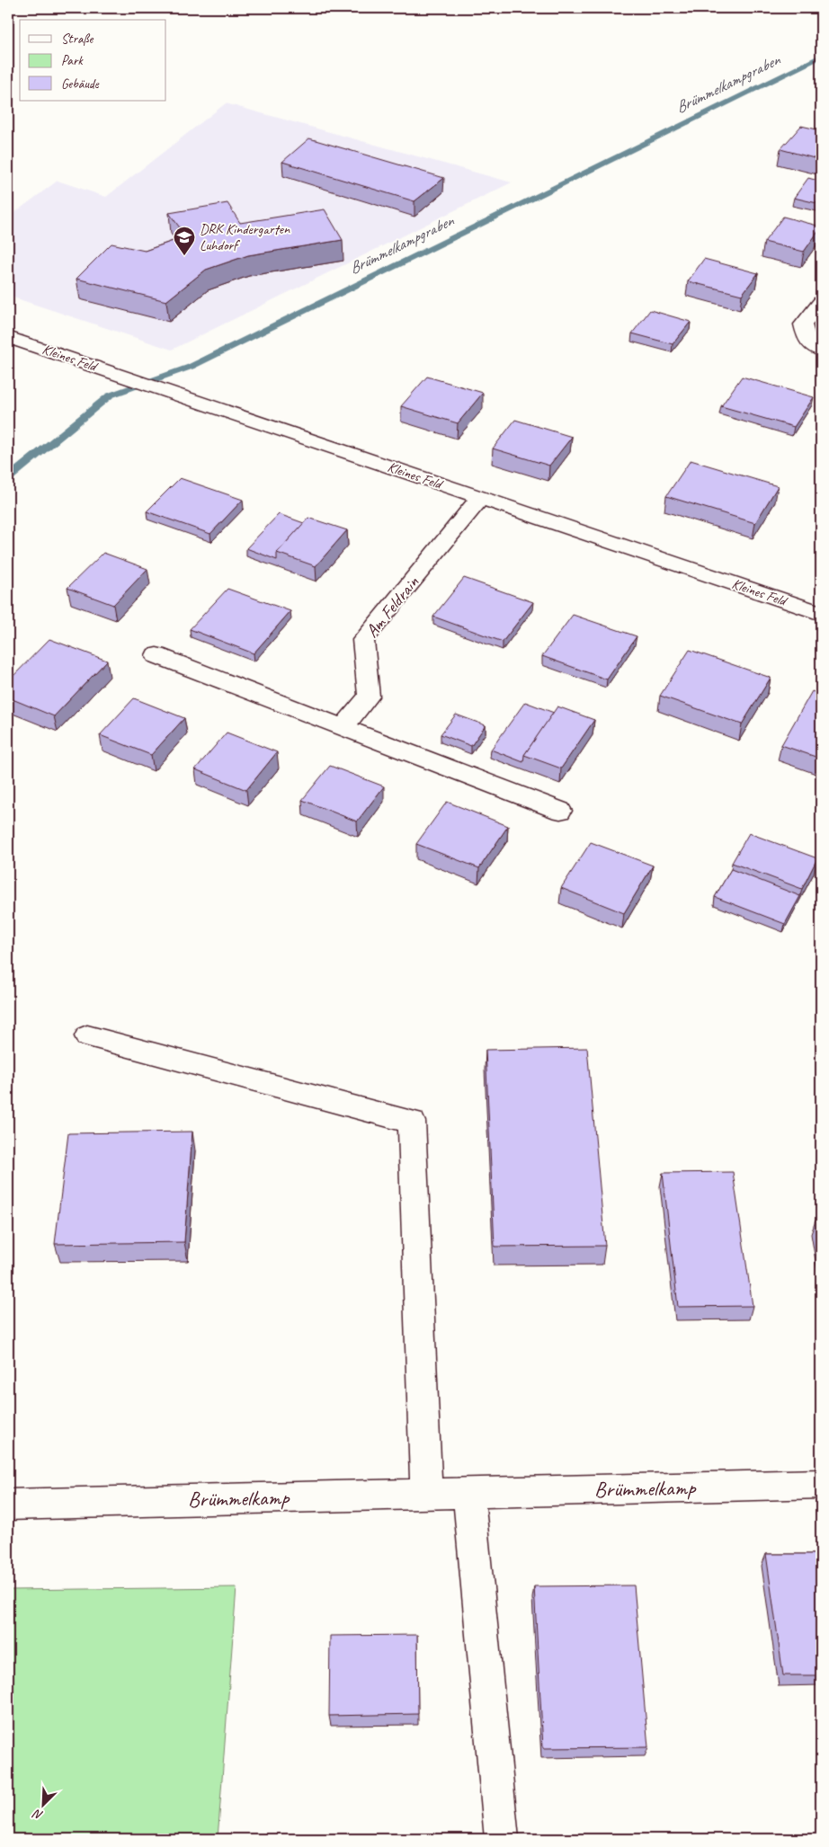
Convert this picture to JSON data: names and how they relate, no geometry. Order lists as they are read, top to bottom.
{
  "streets": {
    "street": ["Kleines Feld", "Am Feldrain", "Brümmelkamp"]
  },
  "crossings": [
    ["Kleines Feld", "Am Feldrain"]
  ],
  "water": ["Brümmelkampgraben"],
  "places": {
    "school or university": ["DRK Kindergarten Luhdorf"]
  },
  "legend": ["Straße", "Park", "Gebäude"],
  "north": "bottom left"
}
